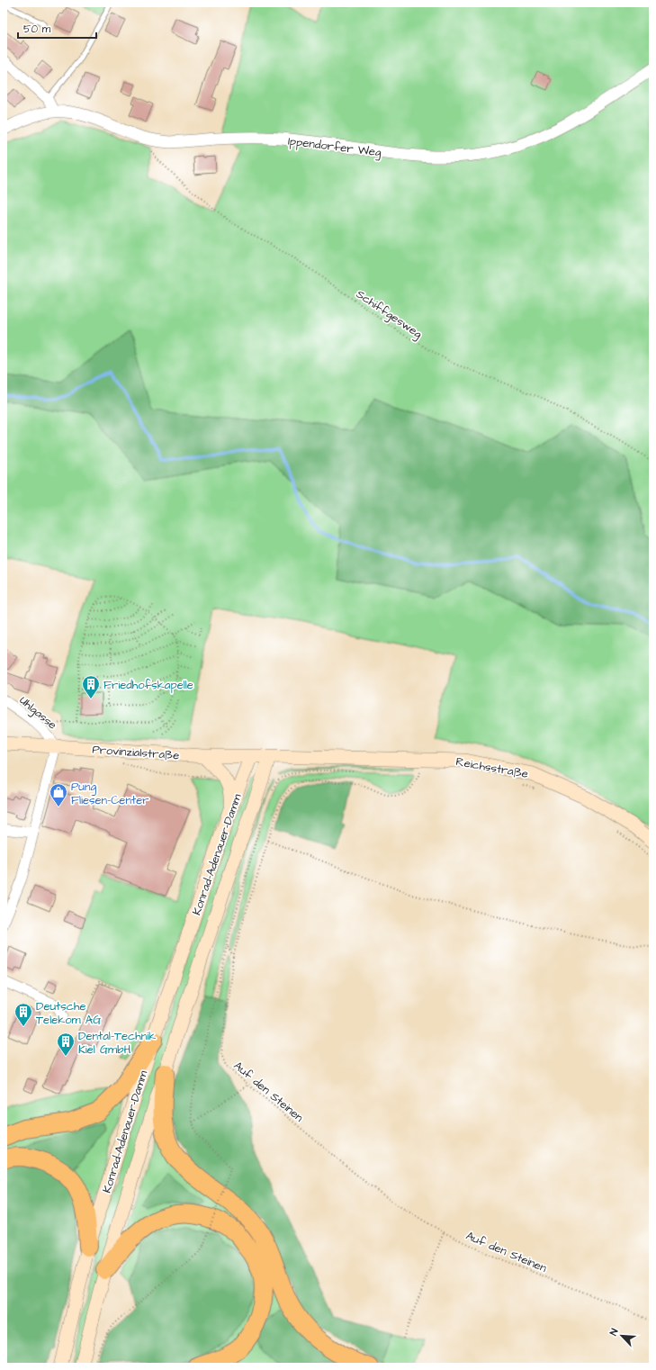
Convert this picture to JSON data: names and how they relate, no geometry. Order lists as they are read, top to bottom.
{
  "streets": {
    "main road": ["Provinzialstraße", "Reichsstraße", "Konrad-Adenauer-Damm"],
    "street": ["Ippendorfer Weg", "Uhlgasse"],
    "path": ["Schiffgesweg", "Auf den Steinen"]
  },
  "crossings": [
    ["Ippendorfer Weg", "Schiffgesweg"],
    ["Uhlgasse", "Provinzialstraße"],
    ["Provinzialstraße", "Reichsstraße"],
    ["Provinzialstraße", "Konrad-Adenauer-Damm"],
    ["Reichsstraße", "Konrad-Adenauer-Damm"],
    ["Reichsstraße", "Auf den Steinen"]
  ],
  "places": {
    "building": ["Friedhofskapelle", "Deutsche Telekom AG", "Dental-Technik Kiel GmbH"],
    "shop": ["Pung Fliesen-Center"]
  },
  "scale_bar": "50 m",
  "north": "top left"
}
